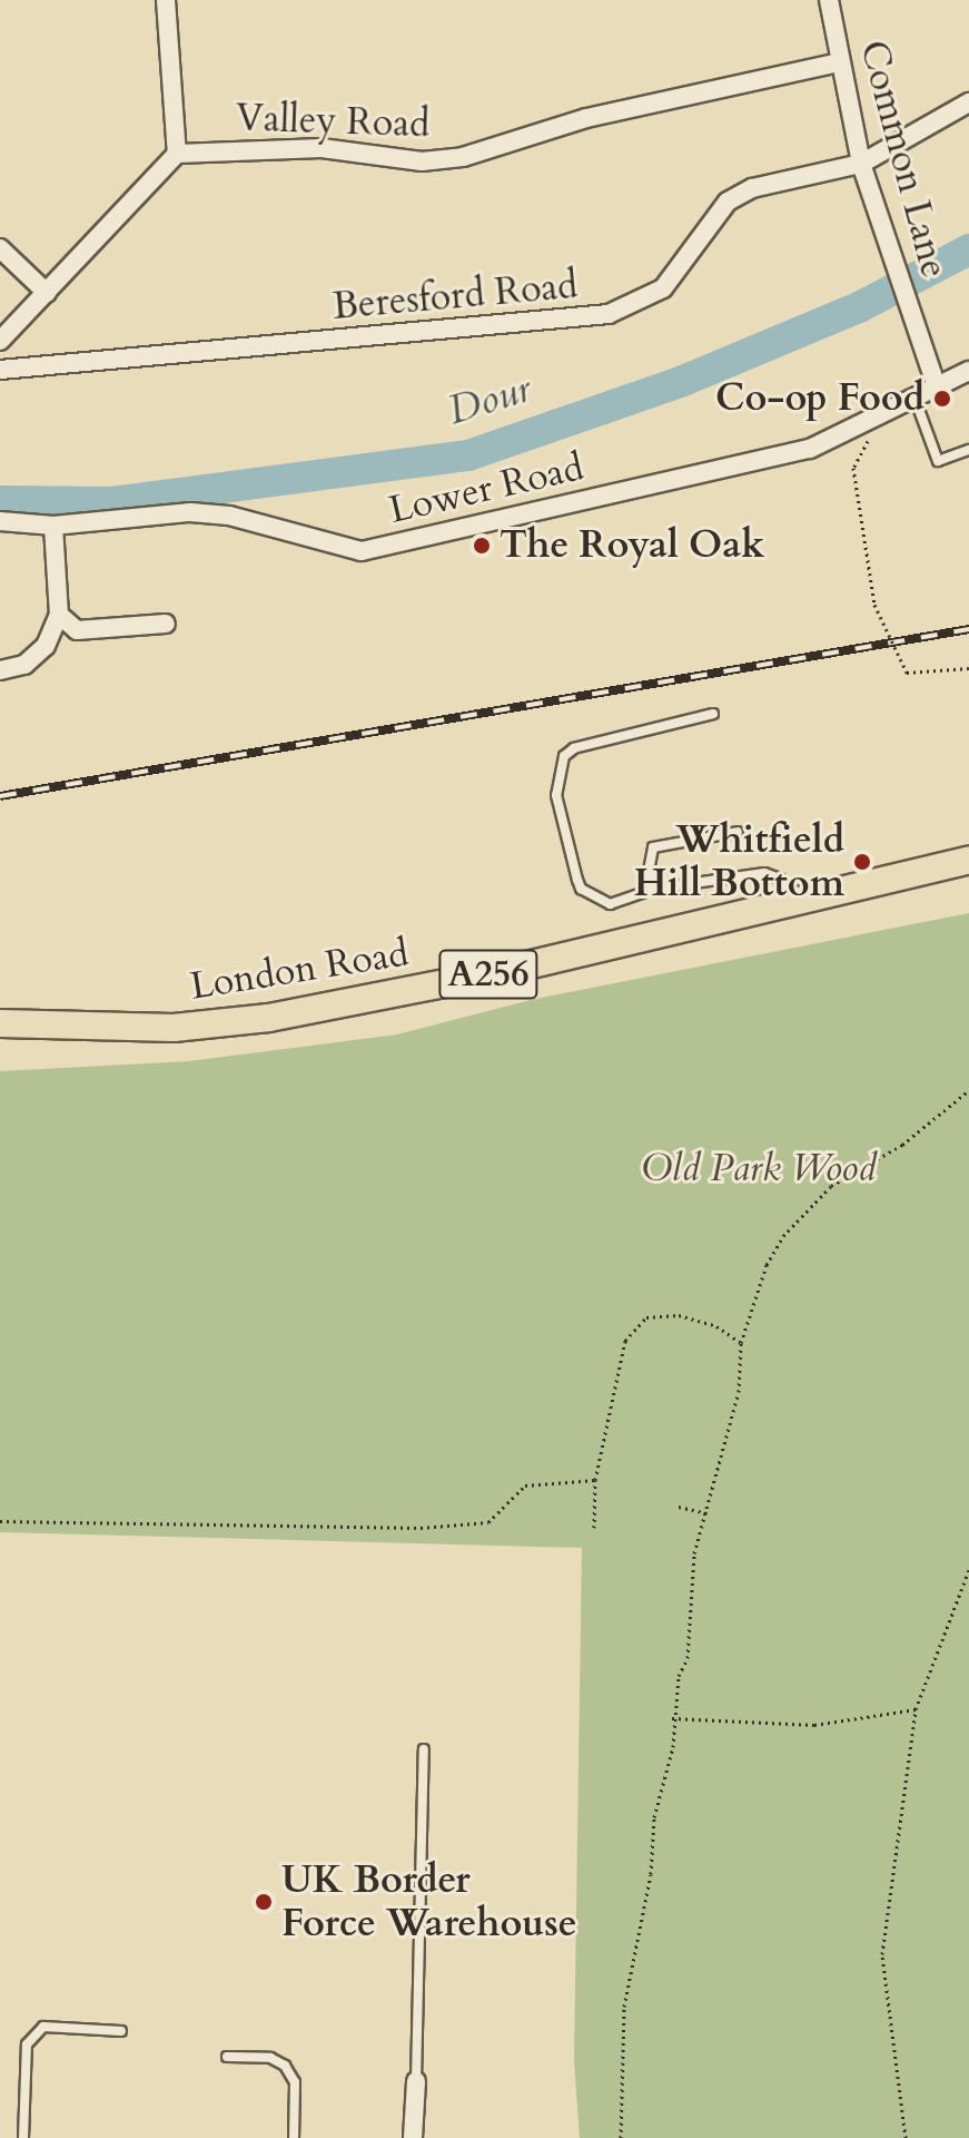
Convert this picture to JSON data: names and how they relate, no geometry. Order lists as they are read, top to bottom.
{
  "streets": {
    "main road": ["London Road", "A256"],
    "street": [
      "Valley Road",
      "Common Lane",
      "Beresford Road",
      "Lower Road"
    ]
  },
  "crossings": [
    ["Valley Road", "Common Lane"],
    ["Common Lane", "Beresford Road"],
    ["Common Lane", "Lower Road"]
  ],
  "water": ["Dour"],
  "parks": ["Old Park Wood"],
  "places": [
    "Co-op Food",
    "The Royal Oak",
    "Whitfield Hill Bottom",
    "UK Border Force Warehouse"
  ]
}
